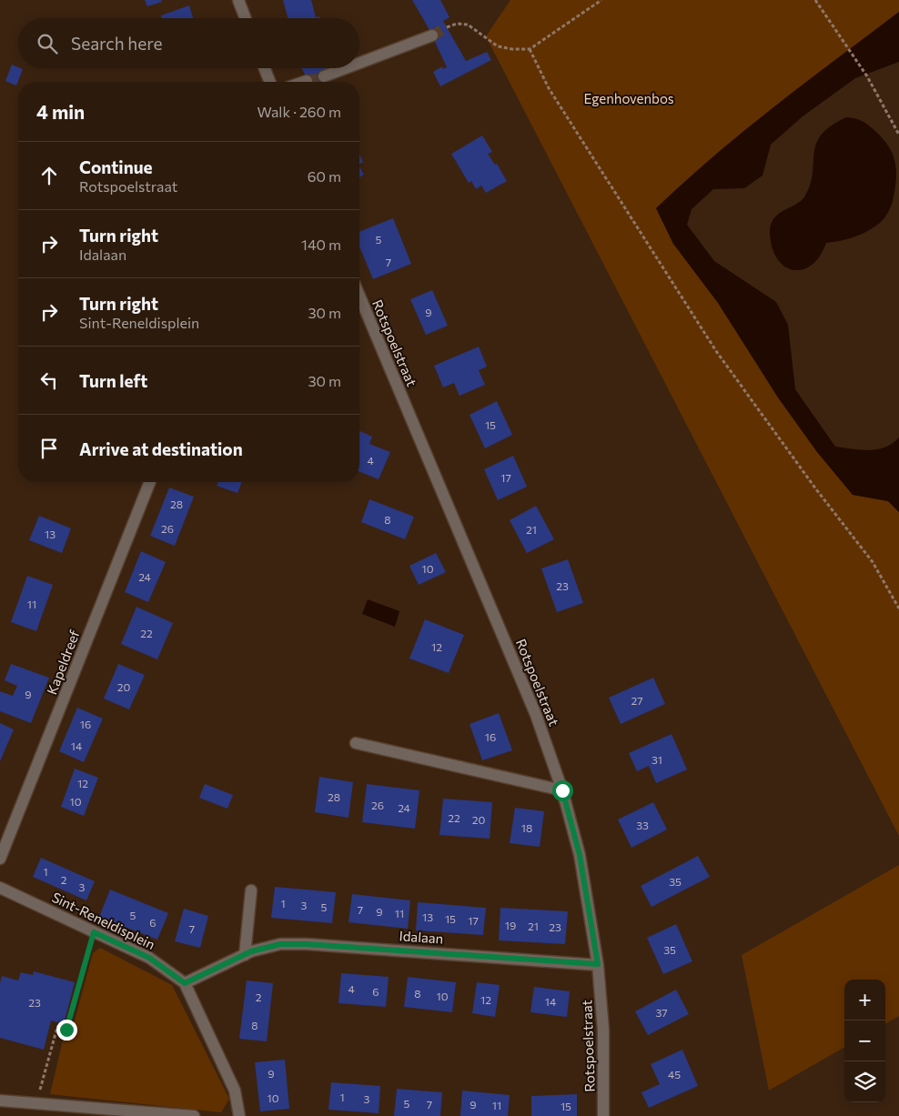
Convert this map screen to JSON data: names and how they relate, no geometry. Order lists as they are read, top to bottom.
{
  "streets": {
    "street": [
      "Rotspoelstraat",
      "Kapeldreef",
      "Sint-Reneldisplein",
      "Idalaan"
    ]
  },
  "crossings": [
    ["Rotspoelstraat", "Idalaan"],
    ["Sint-Reneldisplein", "Idalaan"]
  ],
  "parks": ["Egenhovenbos"],
  "house_numbers": [
    "5",
    "7",
    "9",
    "15",
    "4",
    "17",
    "28",
    "8",
    "26",
    "21",
    "13",
    "10",
    "24",
    "23",
    "11",
    "22",
    "12",
    "20",
    "9",
    "27",
    "16",
    "16",
    "14",
    "31",
    "12",
    "28",
    "10",
    "26",
    "24",
    "22",
    "20",
    "33",
    "18",
    "1",
    "2",
    "35",
    "3",
    "1",
    "3",
    "5",
    "7",
    "9",
    "11",
    "5",
    "13",
    "15",
    "17",
    "6",
    "19",
    "21",
    "23",
    "7",
    "35",
    "4",
    "6",
    "8",
    "10",
    "2",
    "12",
    "14",
    "23",
    "37",
    "8",
    "9",
    "45",
    "1",
    "10",
    "3",
    "5",
    "7",
    "9",
    "11",
    "15"
  ],
  "page": {
    "search": "Search here",
    "heading": ["4 min", "Walk · 260 m"],
    "list": [
      ["Continue", "Rotspoelstraat", "60 m"],
      ["Turn right", "Idalaan", "140 m"],
      ["Turn right", "Sint-Reneldisplein", "30 m"],
      ["Turn left", "30 m"],
      "Arrive at destination"
    ],
    "map_buttons": ["+", "−"]
  }
}
